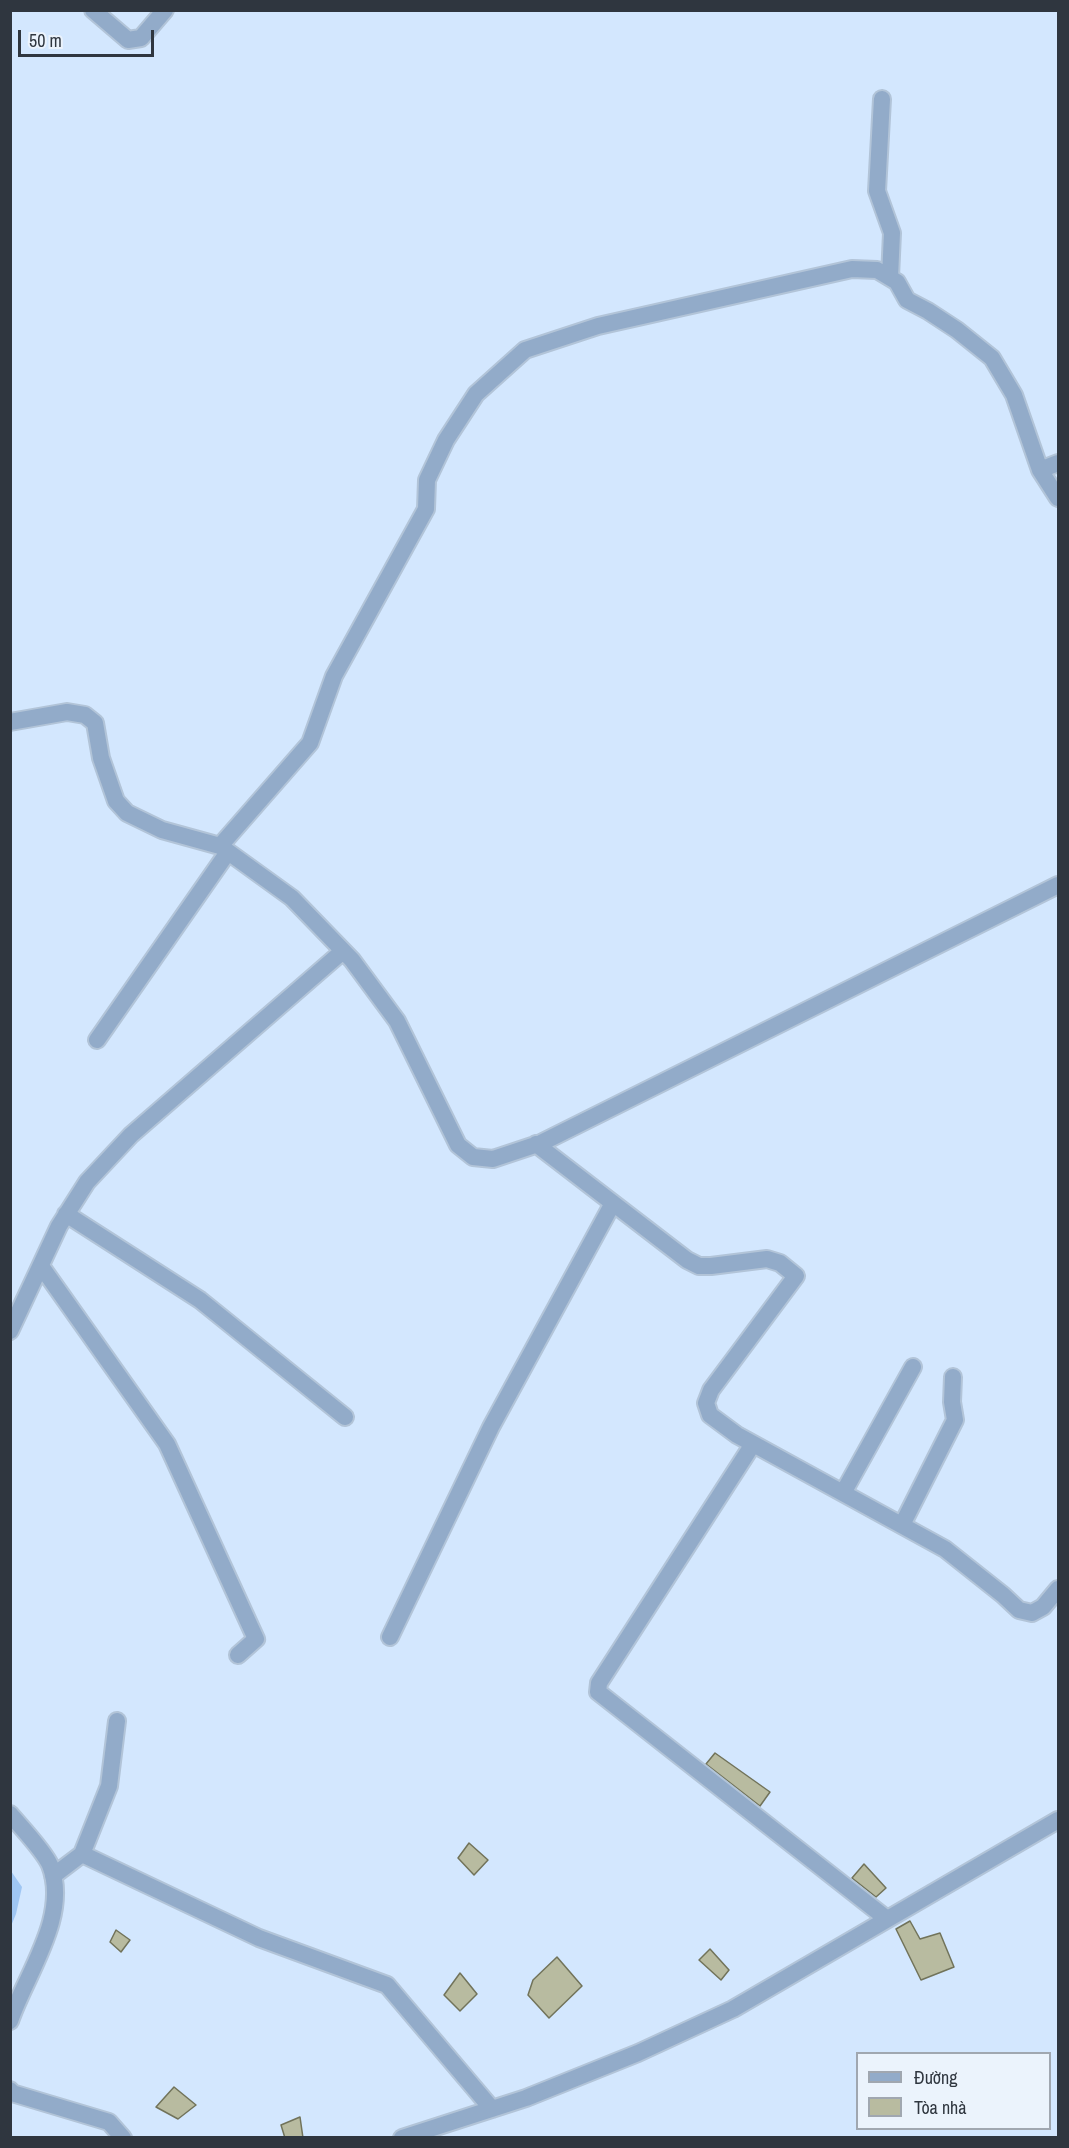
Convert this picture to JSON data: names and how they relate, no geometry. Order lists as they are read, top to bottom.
{
  "legend": ["Đường", "Tòa nhà"],
  "scale_bar": "50 m"
}
